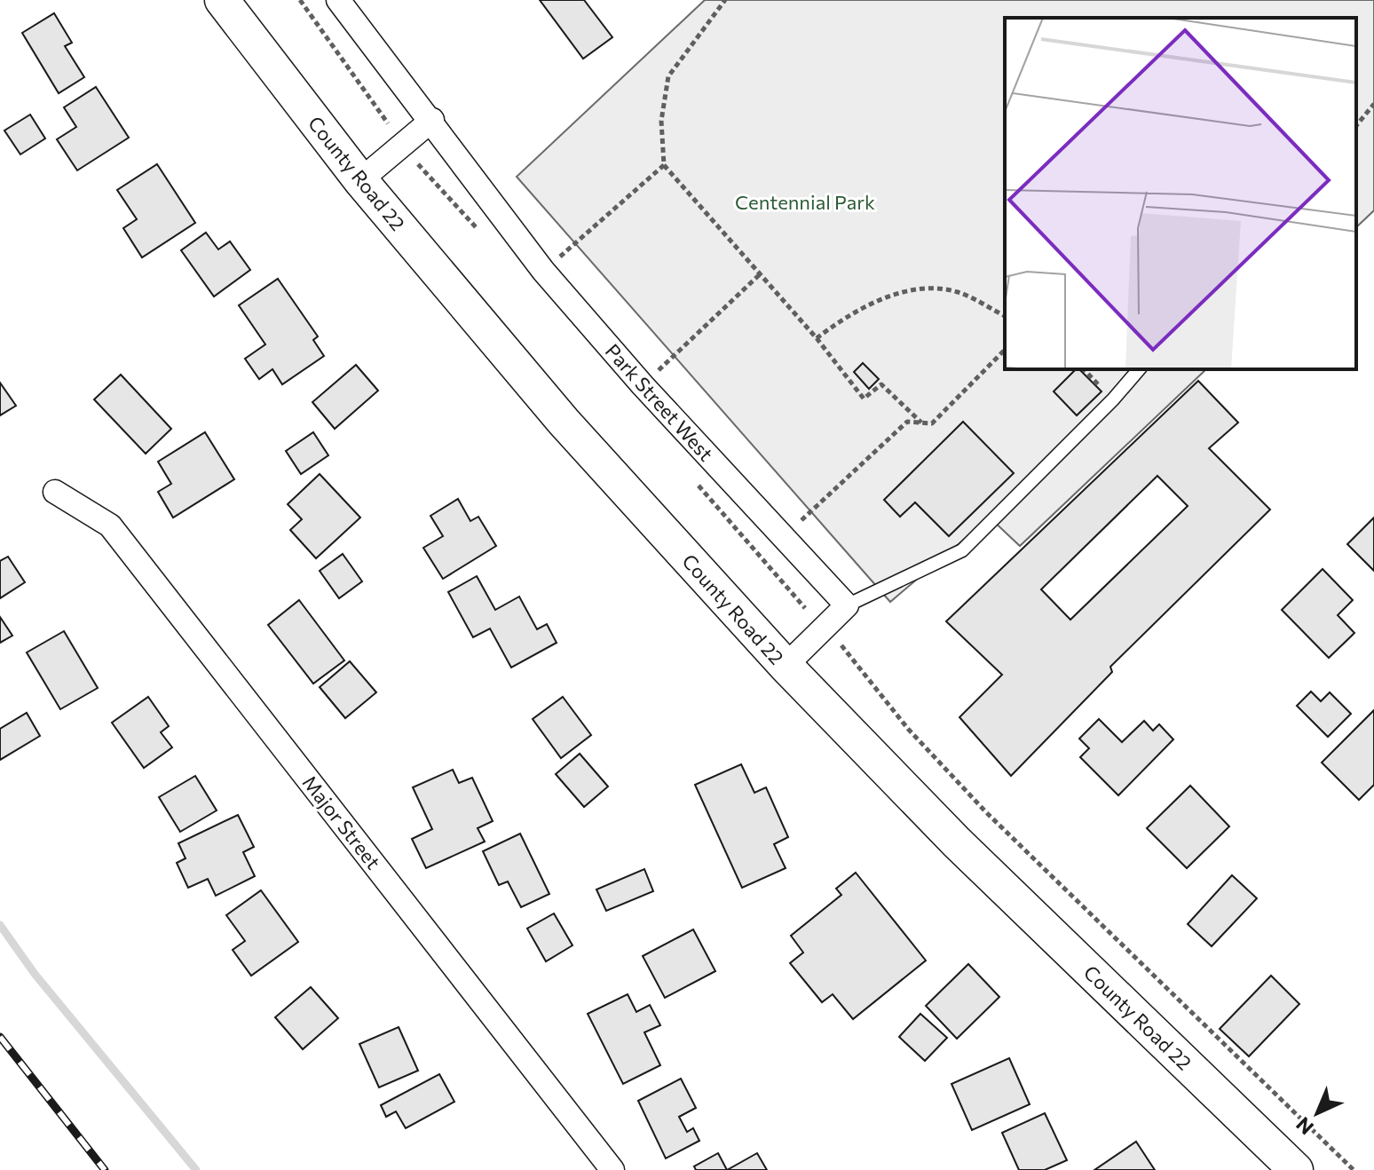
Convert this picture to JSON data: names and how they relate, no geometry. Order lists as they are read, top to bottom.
{
  "streets": {
    "main road": ["County Road 22"],
    "street": ["Park Street West", "Major Street"]
  },
  "parks": ["Centennial Park"],
  "north": "bottom left"
}
